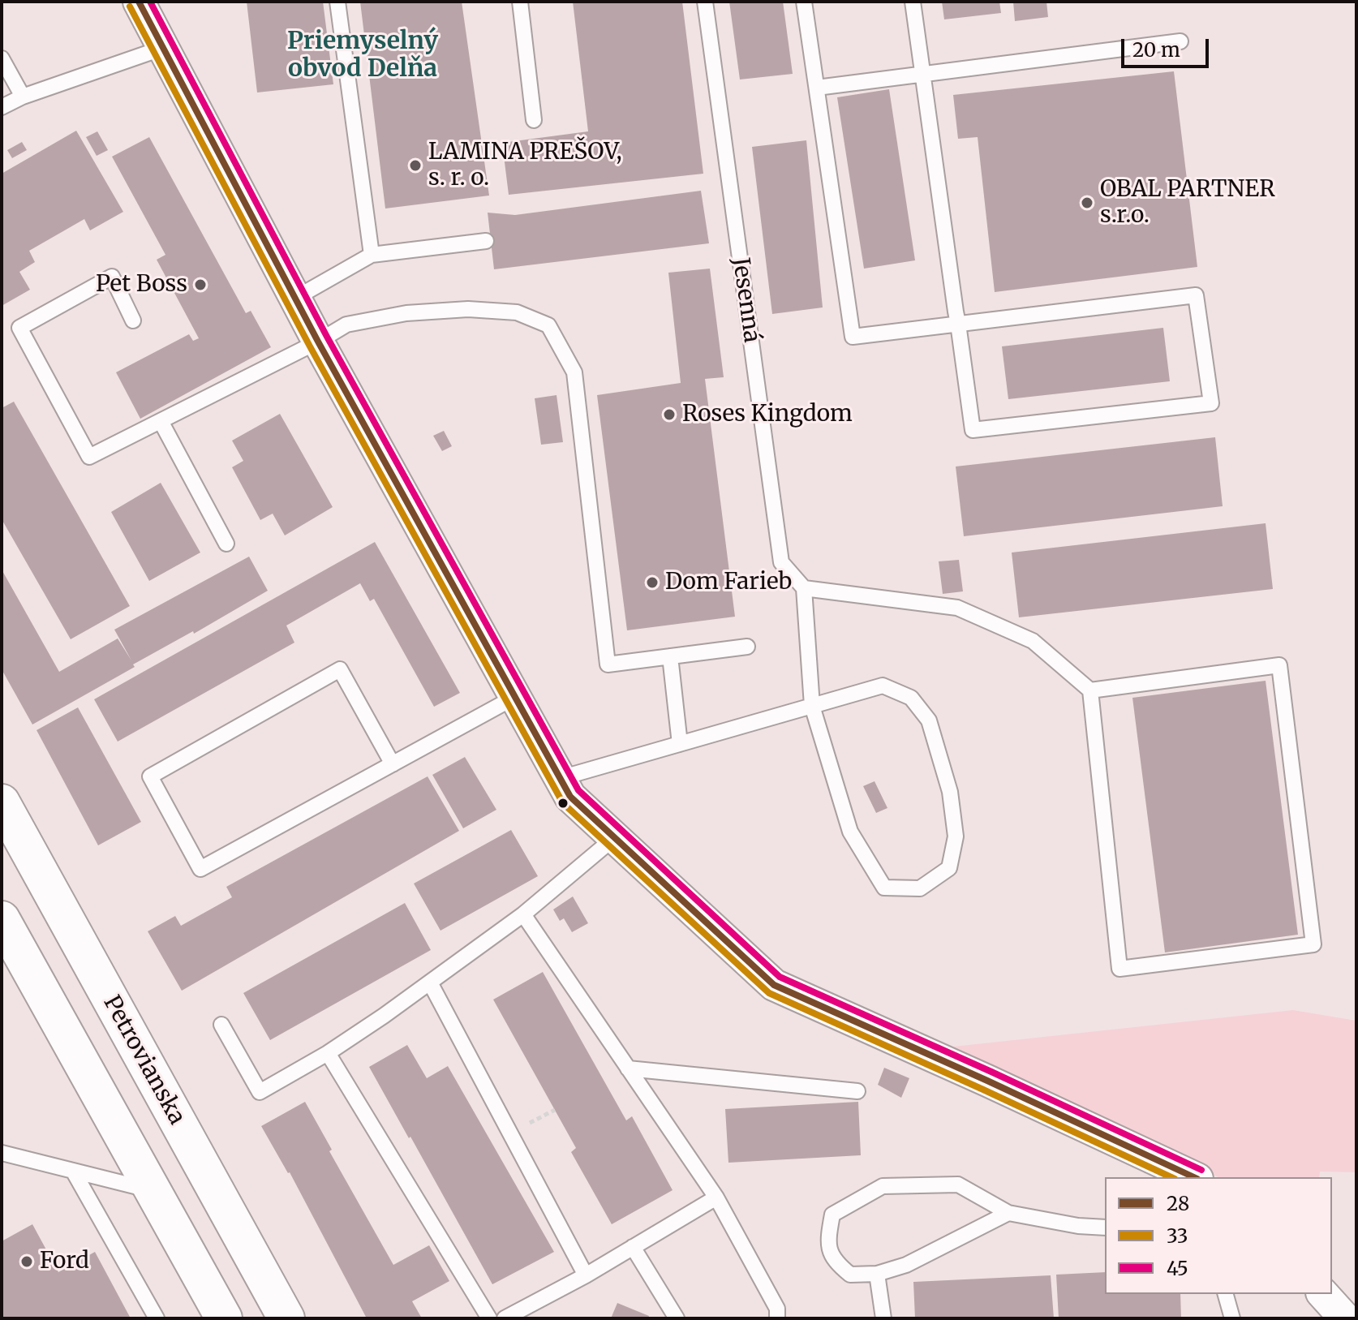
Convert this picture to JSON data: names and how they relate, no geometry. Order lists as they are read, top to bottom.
{
  "streets": {
    "main road": ["Petrovianska"],
    "lane": ["Jesenná"]
  },
  "districts": ["Priemyselný obvod Delňa"],
  "places": [
    "LAMINA PREŠOV, s. r. o.",
    "OBAL PARTNER s.r.o.",
    "Pet Boss",
    "Roses Kingdom",
    "Dom Farieb",
    "Ford"
  ],
  "lines": ["transit line 28", "transit line 45", "transit line 33"],
  "legend": ["28", "33", "45"],
  "scale_bar": "20 m"
}
